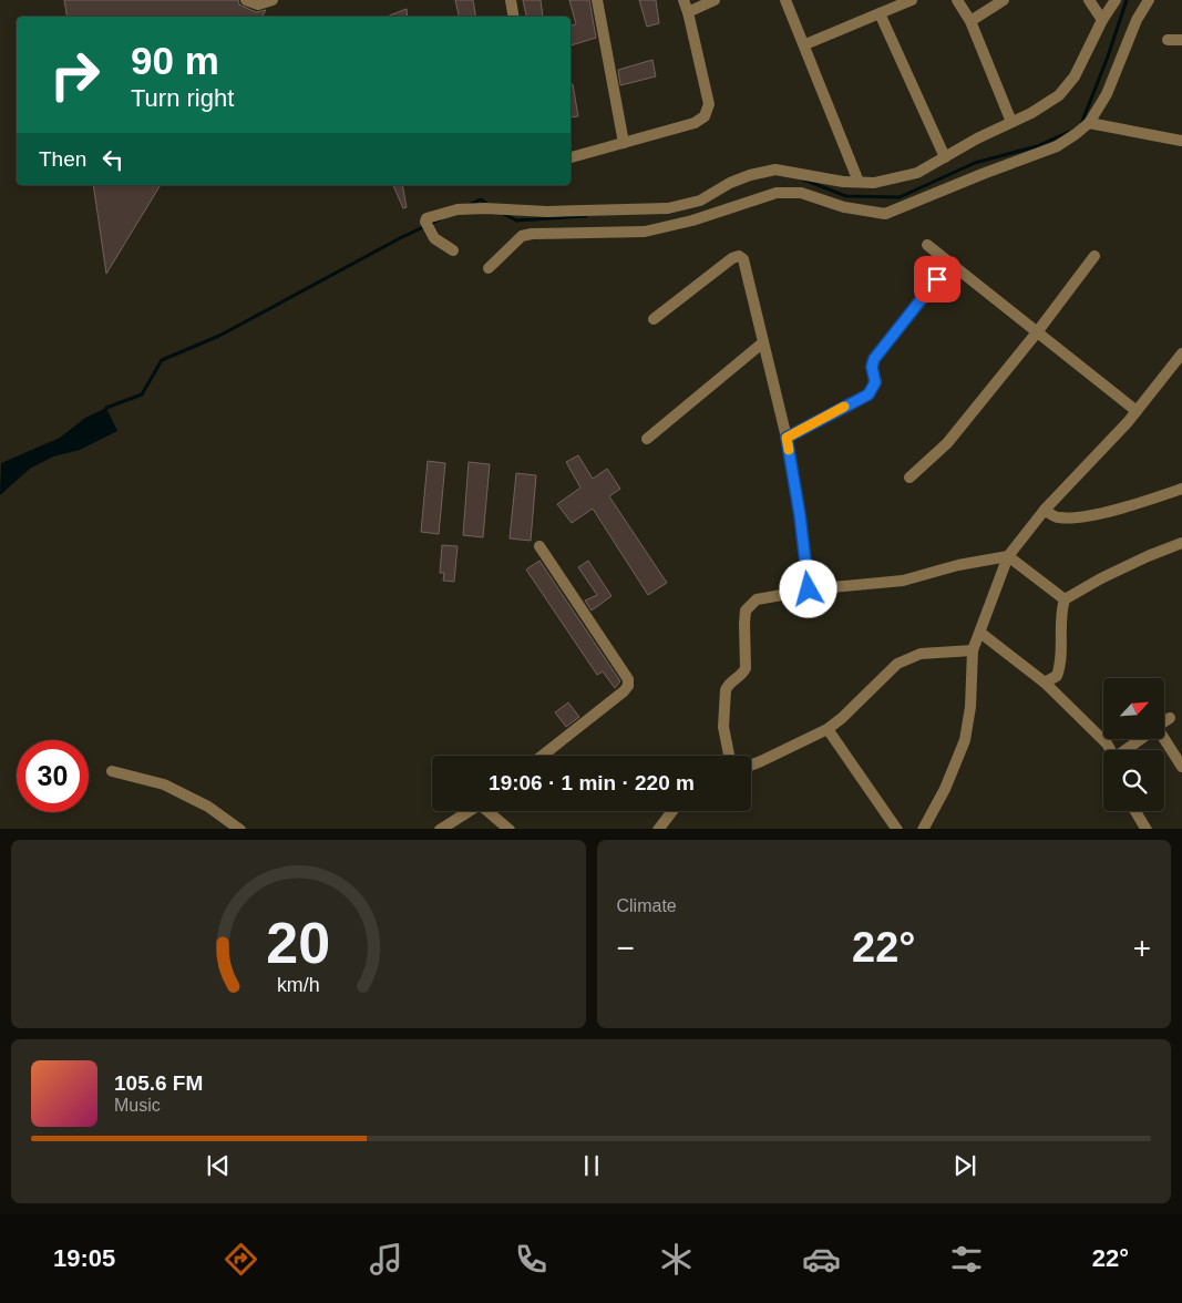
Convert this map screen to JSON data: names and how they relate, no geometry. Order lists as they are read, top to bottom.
{
  "north": "top right",
  "page": {
    "turn": ["90 m", "Turn right"],
    "then": "Then",
    "limit": "30",
    "trip": "19:06 · 1 min · 220 m",
    "tile": "Climate",
    "heat": ["−", "22°", "+"],
    "song": ["105.6 FM", "Music"],
    "tabs": ["19:05", "22°"],
    "gauge": ["20", "km/h"]
  }
}
